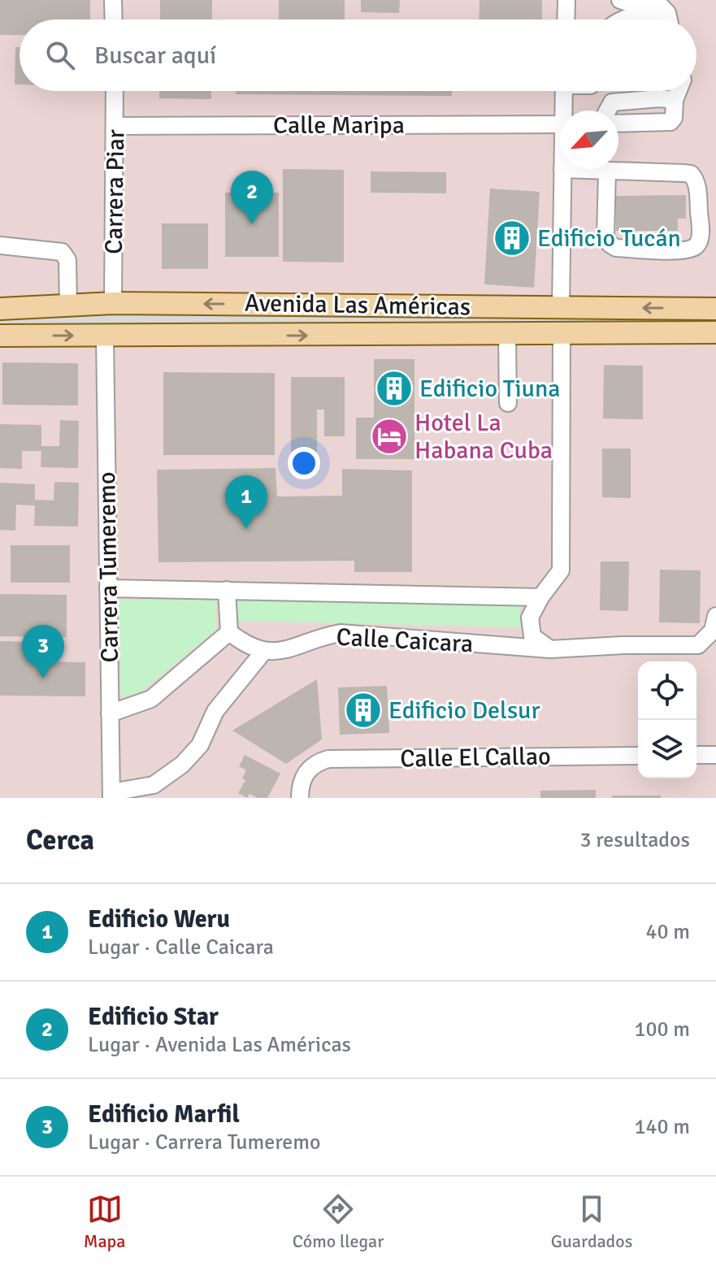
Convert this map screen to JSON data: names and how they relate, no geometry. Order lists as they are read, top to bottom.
{
  "streets": {
    "main road": ["Avenida Las Américas"],
    "street": [
      "Calle Maripa",
      "Carrera Piar",
      "Carrera Tumeremo",
      "Calle Caicara",
      "Calle El Callao"
    ]
  },
  "crossings": [
    ["Calle Maripa", "Carrera Piar"],
    ["Carrera Piar", "Avenida Las Américas"],
    ["Avenida Las Américas", "Carrera Tumeremo"],
    ["Carrera Tumeremo", "Calle Caicara"]
  ],
  "places": {
    "building": ["Edificio Tucán", "Edificio Tiuna", "Edificio Delsur"],
    "hotel": ["Hotel La Habana Cuba"]
  },
  "north": "bottom left",
  "page": {
    "search": "Buscar aquí",
    "pins": ["2", "1", "3"],
    "heading": ["Cerca", "3 resultados"],
    "list": [
      {
        "mark": "1",
        "name": "Edificio Weru",
        "note": "Lugar · Calle Caicara",
        "value": "40 m"
      },
      {
        "mark": "2",
        "name": "Edificio Star",
        "note": "Lugar · Avenida Las Américas",
        "value": "100 m"
      },
      {
        "mark": "3",
        "name": "Edificio Marfil",
        "note": "Lugar · Carrera Tumeremo",
        "value": "140 m"
      }
    ],
    "nav": ["Mapa", "Cómo llegar", "Guardados"]
  }
}
